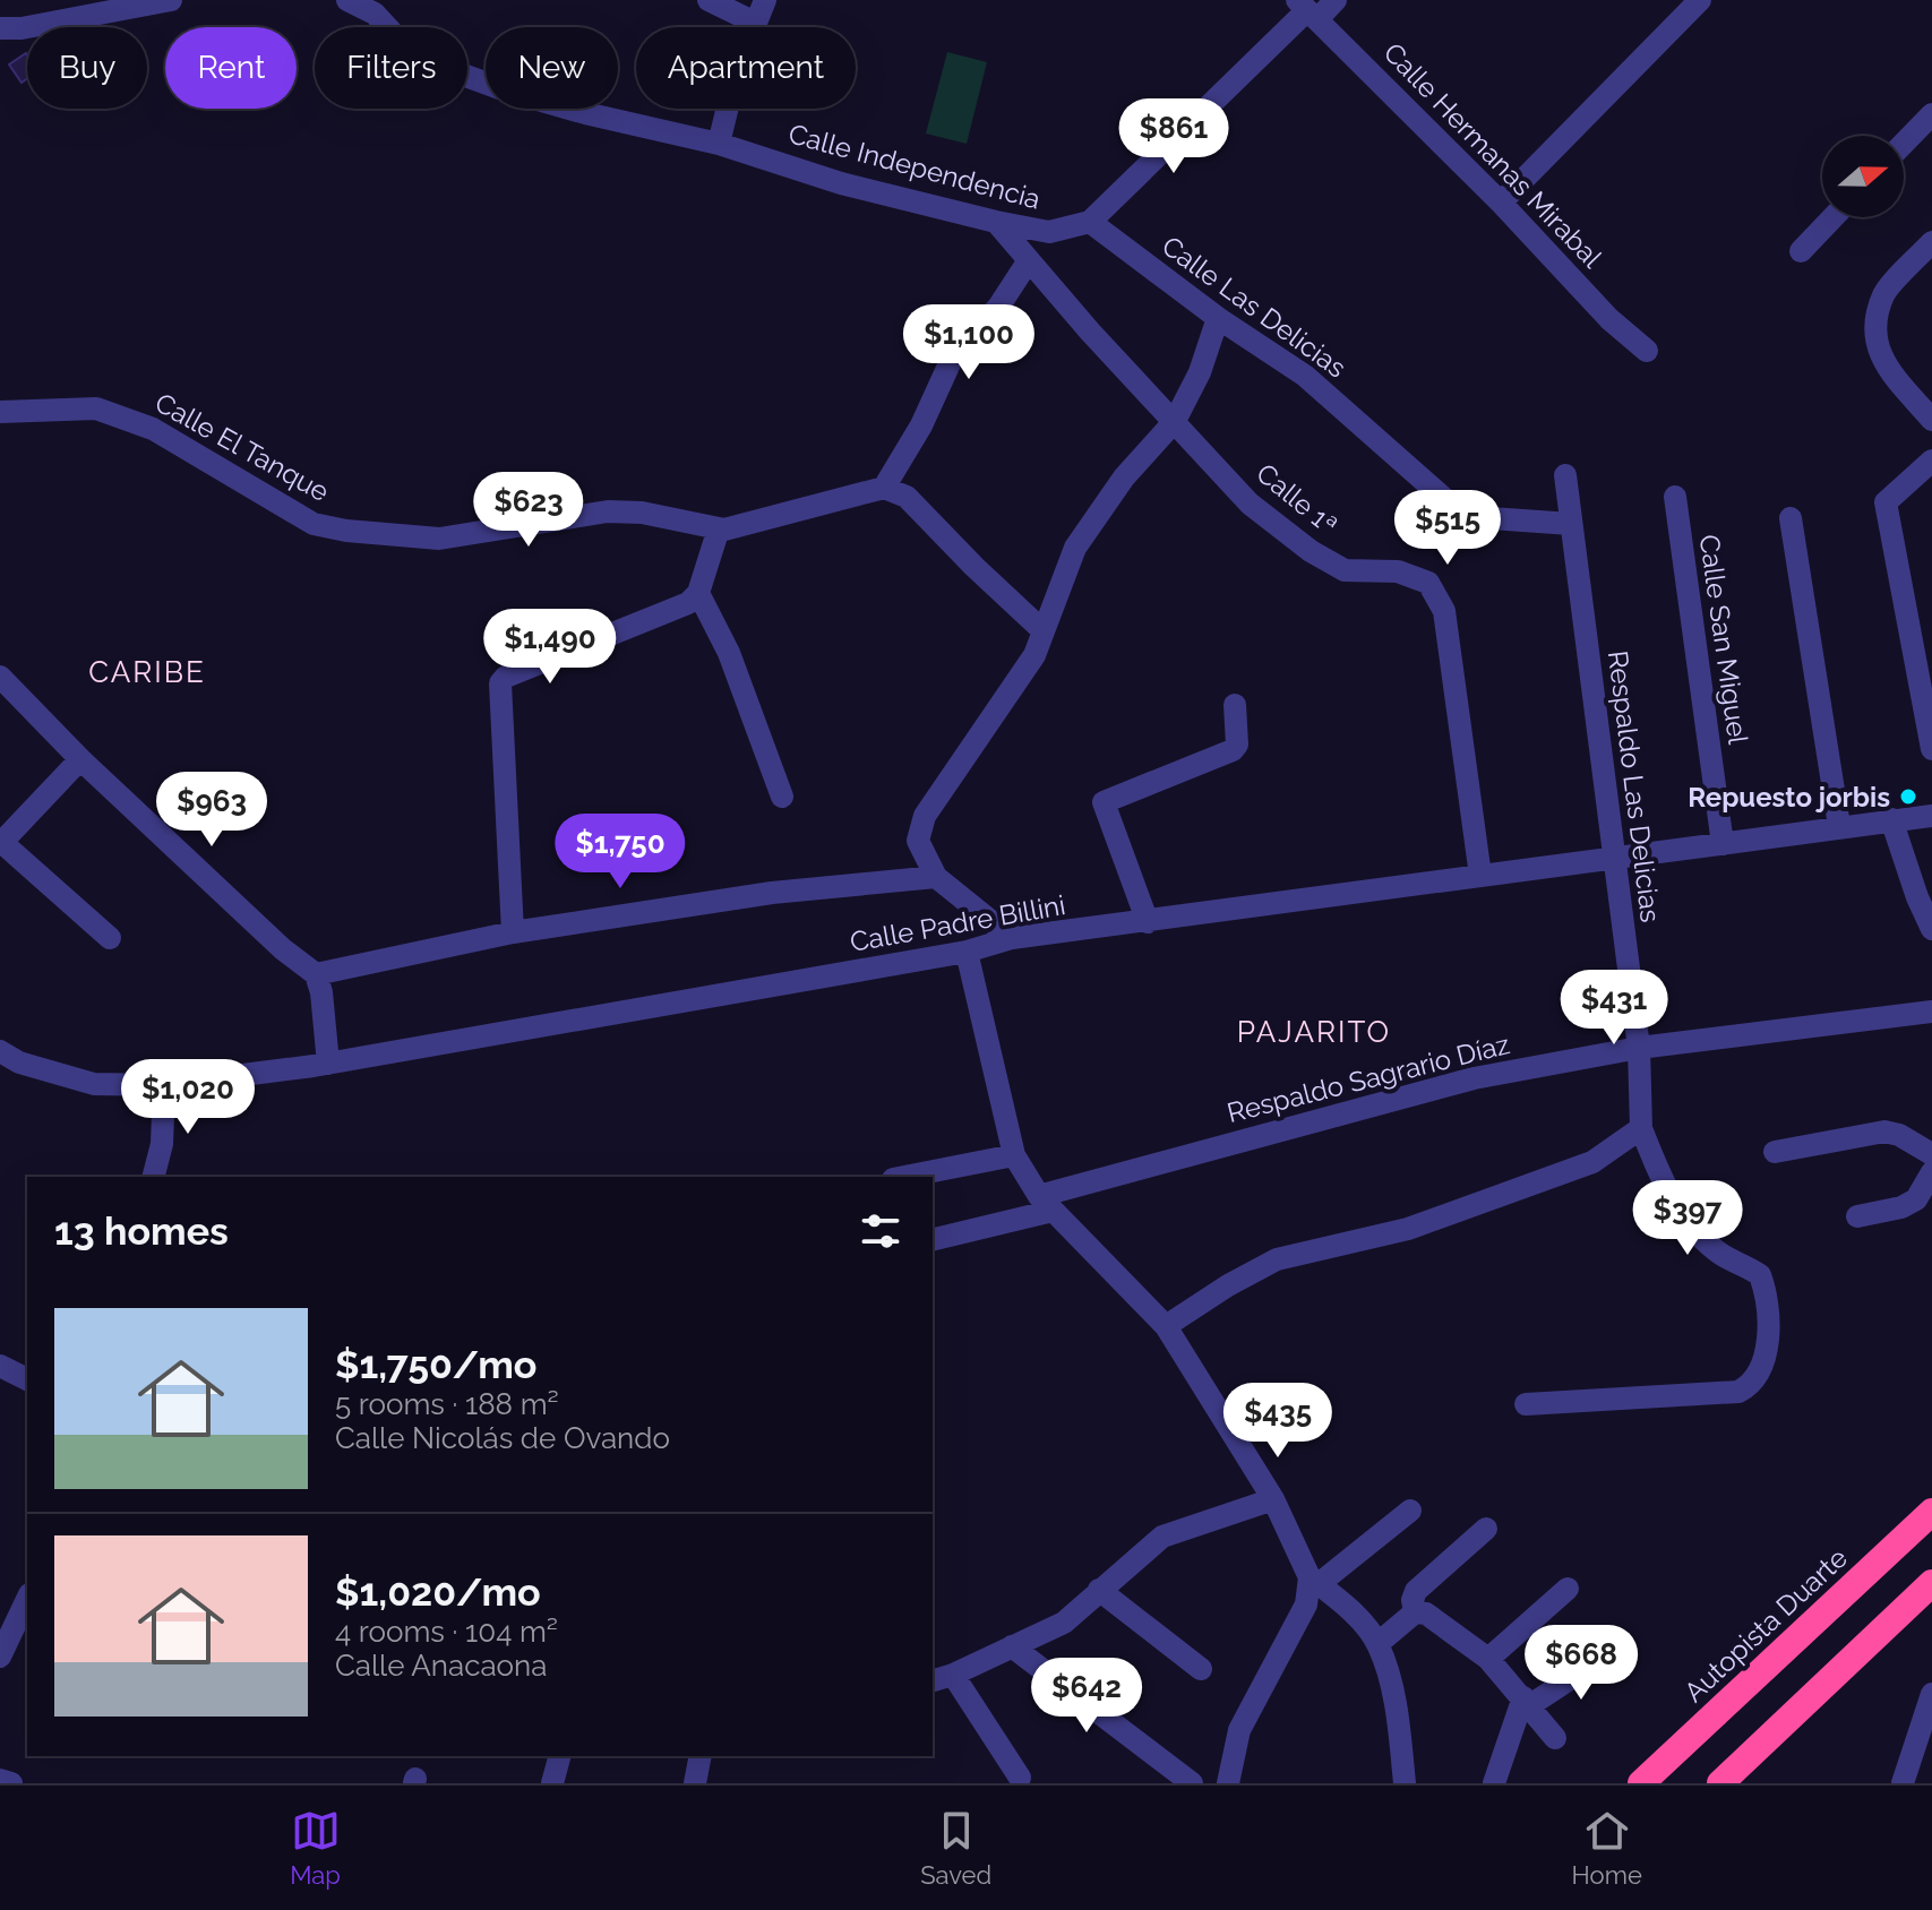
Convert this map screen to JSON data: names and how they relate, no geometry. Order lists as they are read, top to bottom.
{
  "streets": {
    "highway": ["Autopista Duarte"],
    "street": [
      "Calle Hermanas Mirabal",
      "Calle Independencia",
      "Calle Las Delicias",
      "Calle El Tanque",
      "Calle 1ª",
      "Calle San Miguel",
      "Respaldo Las Delicias",
      "Calle Padre Billini",
      "Respaldo Sagrario Díaz"
    ]
  },
  "crossings": [
    ["Calle Independencia", "Calle Las Delicias"],
    ["Calle Independencia", "Calle 1ª"],
    ["Calle Las Delicias", "Respaldo Las Delicias"],
    ["Calle 1ª", "Calle Padre Billini"],
    ["Calle San Miguel", "Calle Padre Billini"],
    ["Respaldo Las Delicias", "Calle Padre Billini"],
    ["Respaldo Las Delicias", "Respaldo Sagrario Díaz"]
  ],
  "districts": ["CARIBE", "PAJARITO"],
  "places": ["Repuesto jorbis"],
  "north": "right",
  "page": {
    "chip": [
      "Buy",
      "Rent",
      "Filters",
      "New",
      "Apartment"
    ],
    "price": [
      "$861",
      "$1,100",
      "$623",
      "$515",
      "$1,490",
      "$963",
      "$1,750",
      "$431",
      "$1,020",
      "$397",
      "$435",
      "$668",
      "$642"
    ],
    "heading": "13 homes",
    "list": [
      {
        "name": "$1,750/mo",
        "note": "5 rooms · 188 m² · Calle Nicolás de Ovando"
      },
      {
        "name": "$1,020/mo",
        "note": "4 rooms · 104 m² · Calle Anacaona"
      }
    ],
    "tabs": ["Map", "Saved", "Home"]
  }
}
